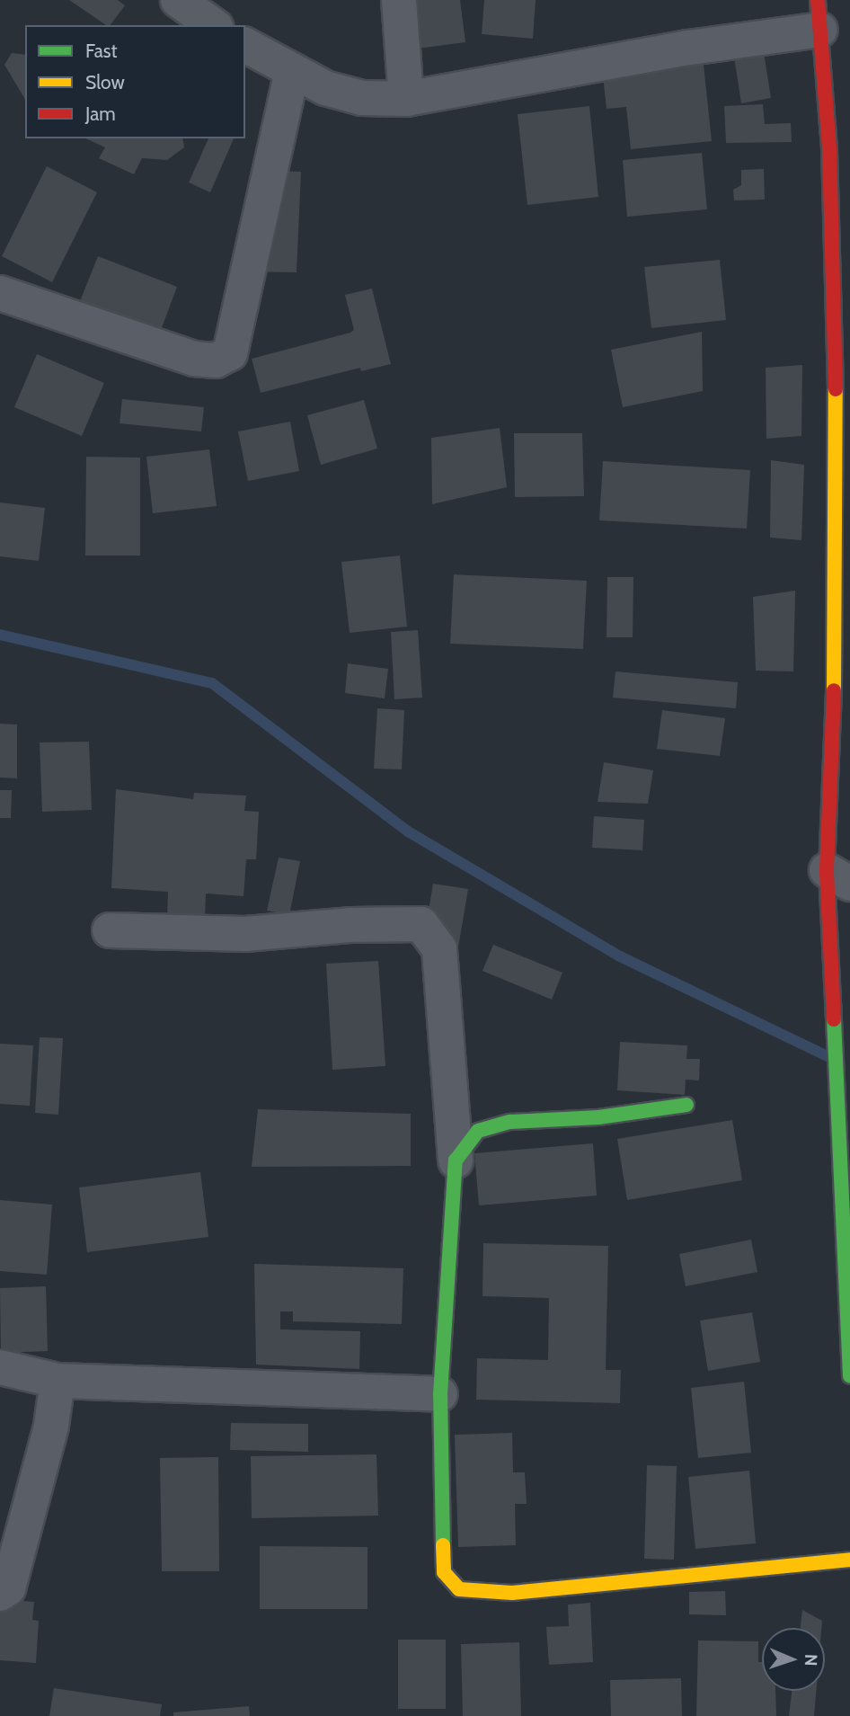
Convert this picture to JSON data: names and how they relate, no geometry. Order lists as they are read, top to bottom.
{
  "legend": ["Fast", "Slow", "Jam"],
  "north": "right"
}
